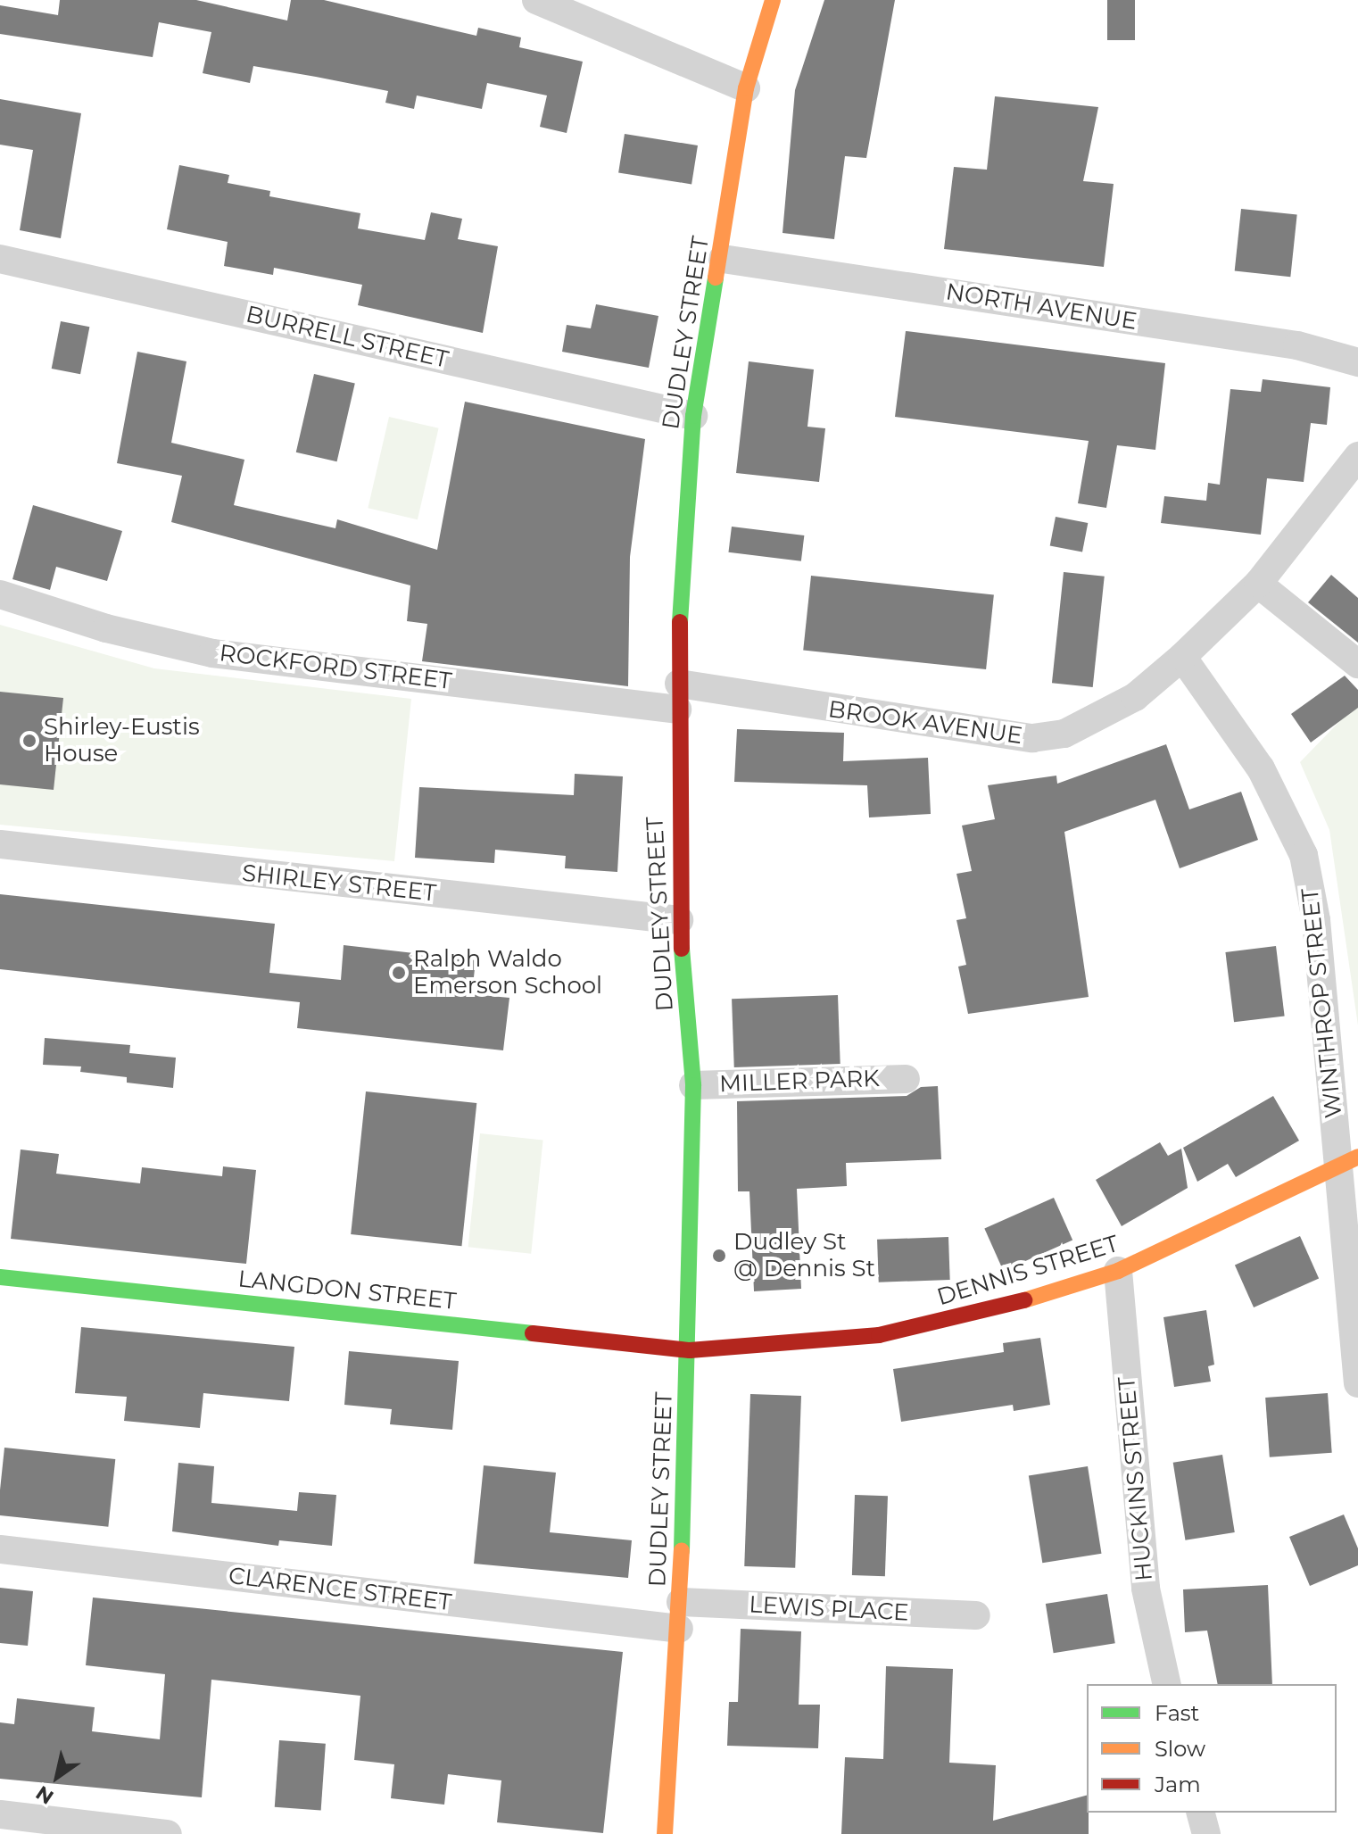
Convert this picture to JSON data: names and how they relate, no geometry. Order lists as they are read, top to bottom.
{
  "streets": {
    "main road": ["DUDLEY STREET", "DENNIS STREET", "LANGDON STREET"],
    "street": [
      "NORTH AVENUE",
      "BURRELL STREET",
      "ROCKFORD STREET",
      "BROOK AVENUE",
      "SHIRLEY STREET",
      "WINTHROP STREET",
      "MILLER PARK",
      "HUCKINS STREET",
      "CLARENCE STREET",
      "LEWIS PLACE"
    ]
  },
  "crossings": [
    ["NORTH AVENUE", "DUDLEY STREET"],
    ["DUDLEY STREET", "BURRELL STREET"],
    ["DUDLEY STREET", "ROCKFORD STREET"],
    ["DUDLEY STREET", "BROOK AVENUE"],
    ["DUDLEY STREET", "SHIRLEY STREET"],
    ["DUDLEY STREET", "MILLER PARK"],
    ["DUDLEY STREET", "DENNIS STREET"],
    ["DUDLEY STREET", "LANGDON STREET"],
    ["DUDLEY STREET", "CLARENCE STREET"],
    ["DUDLEY STREET", "LEWIS PLACE"],
    ["ROCKFORD STREET", "BROOK AVENUE"],
    ["BROOK AVENUE", "WINTHROP STREET"],
    ["WINTHROP STREET", "DENNIS STREET"],
    ["DENNIS STREET", "LANGDON STREET"],
    ["DENNIS STREET", "HUCKINS STREET"],
    ["CLARENCE STREET", "LEWIS PLACE"]
  ],
  "places": ["Shirley-Eustis House", "Ralph Waldo Emerson School", "Dudley St @ Dennis St"],
  "legend": ["Fast", "Slow", "Jam"],
  "north": "bottom left"
}
